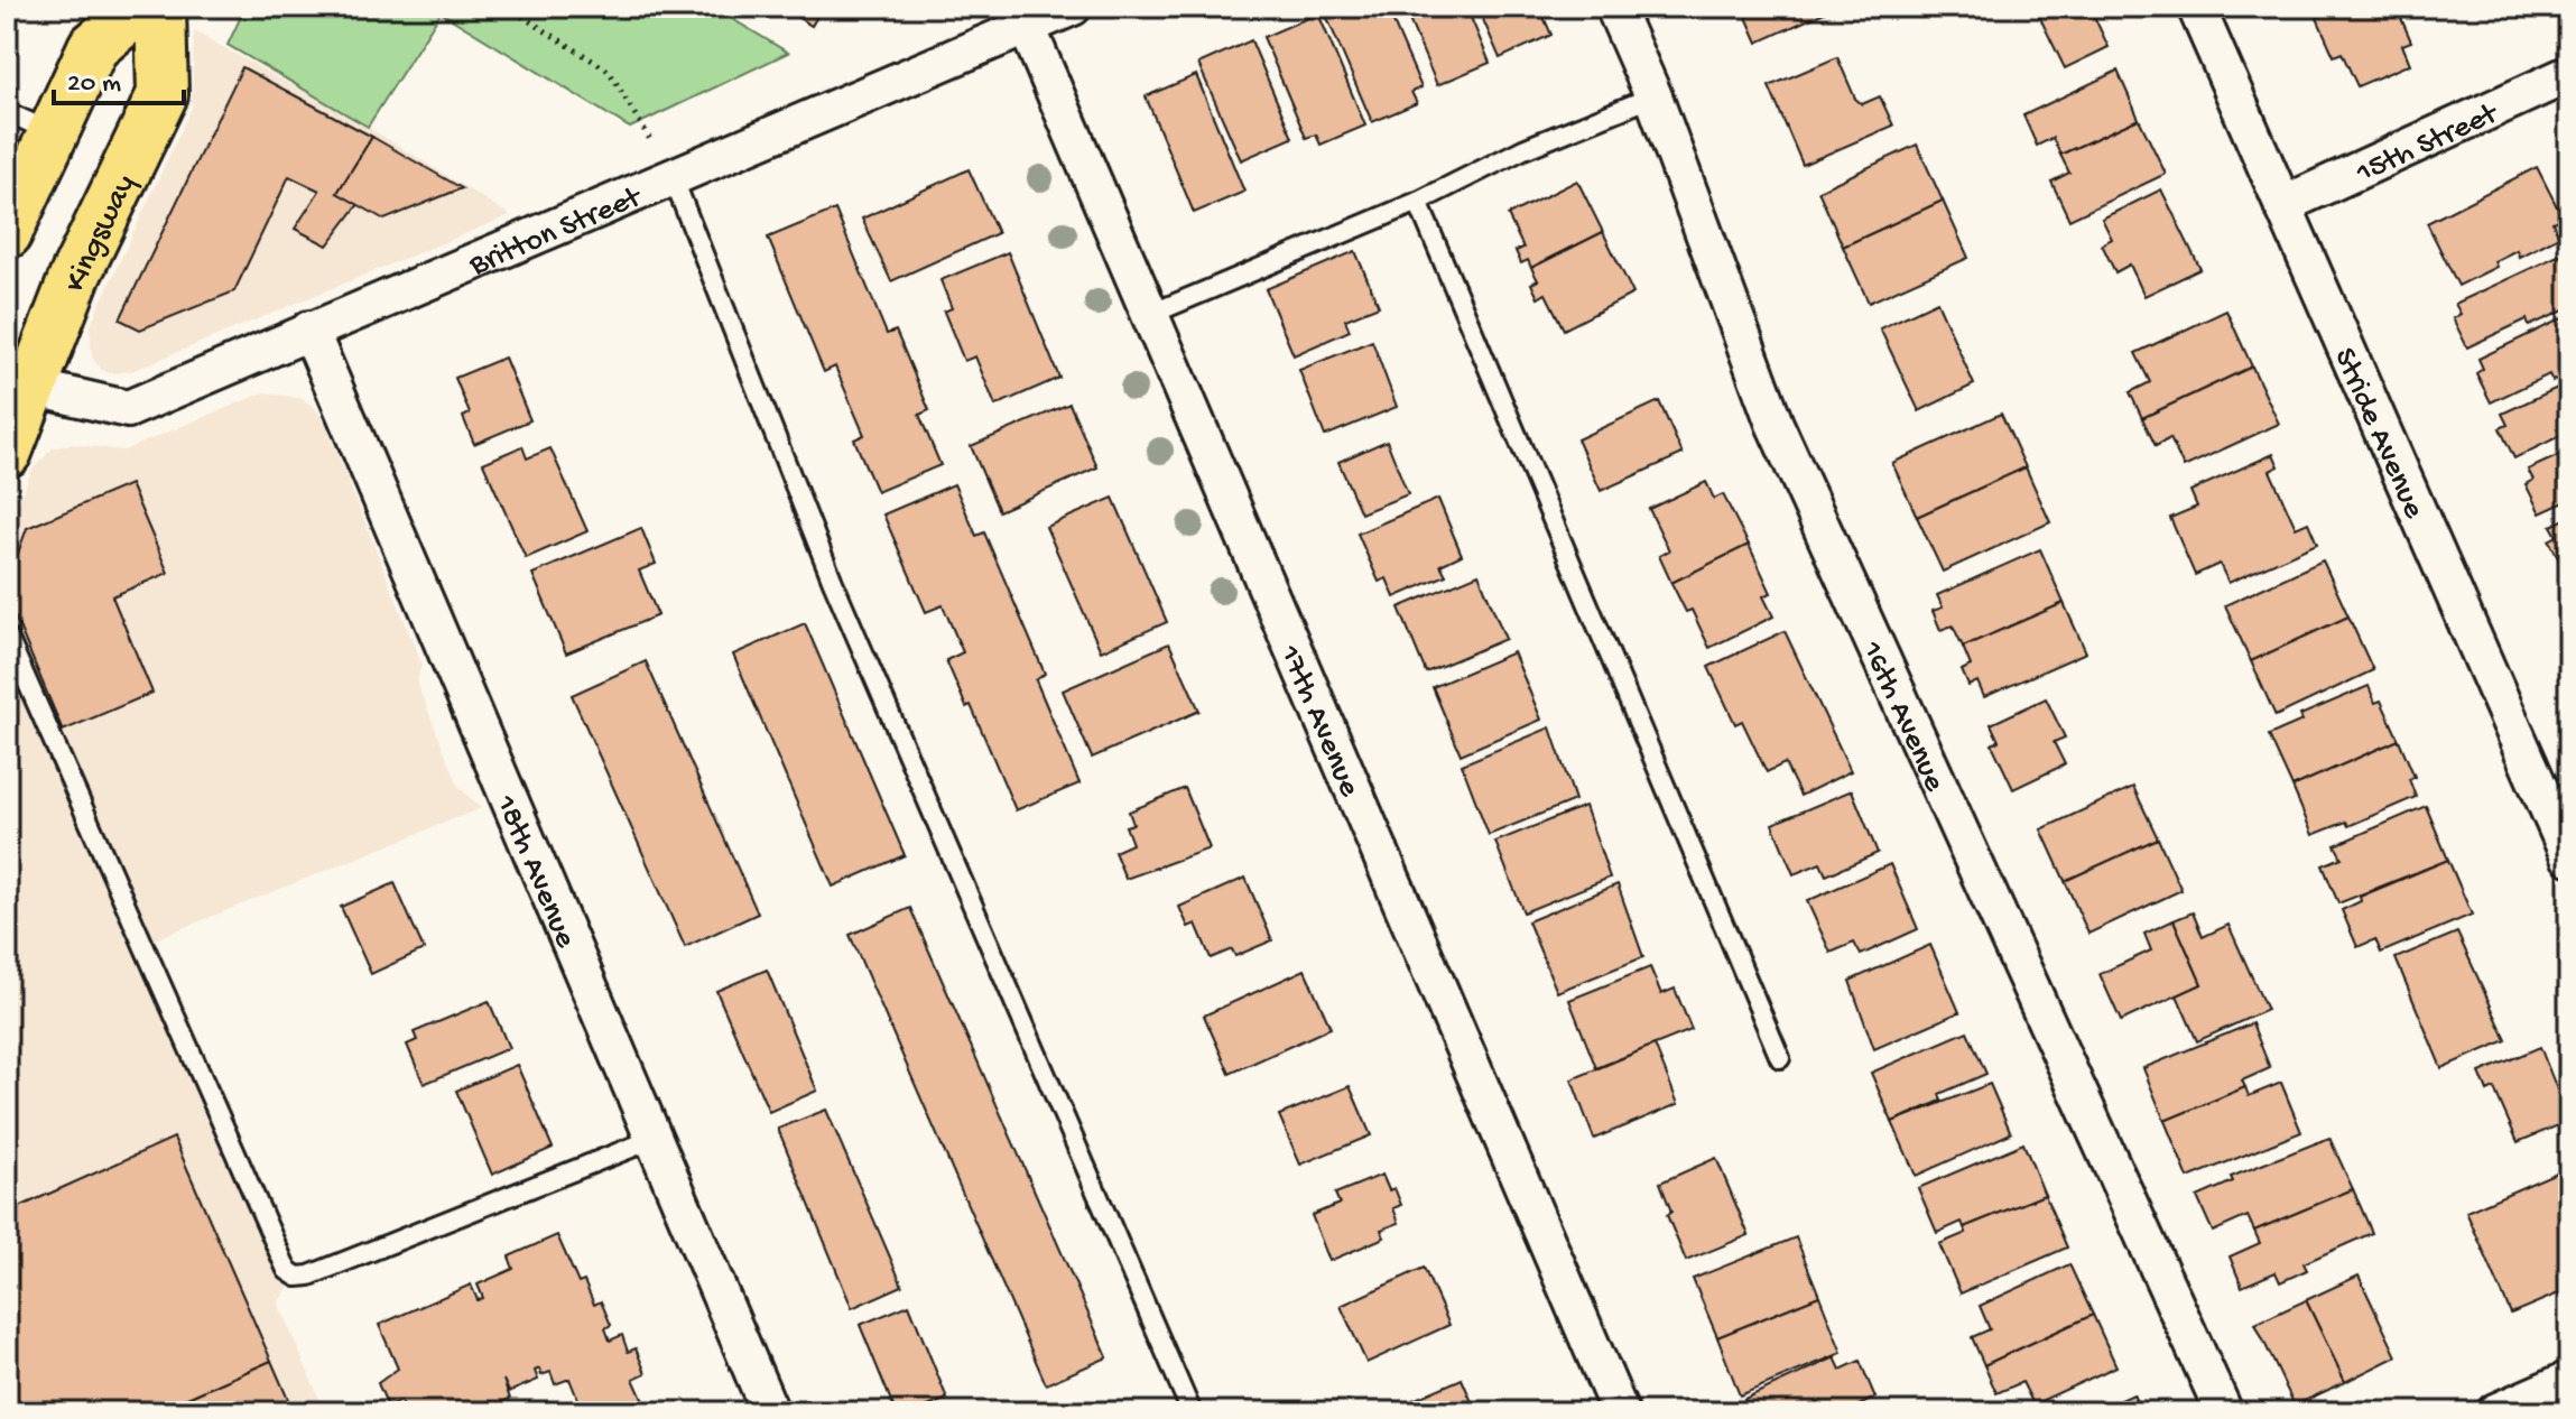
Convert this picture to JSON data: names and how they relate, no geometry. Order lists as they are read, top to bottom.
{
  "streets": {
    "main road": ["Kingsway"],
    "street": [
      "15th Street",
      "Britton Street",
      "Stride Avenue",
      "16th Avenue",
      "17th Avenue",
      "18th Avenue"
    ]
  },
  "crossings": [
    ["15th Street", "Stride Avenue"],
    ["Britton Street", "Kingsway"],
    ["Britton Street", "17th Avenue"],
    ["Britton Street", "18th Avenue"]
  ],
  "scale_bar": "20 m"
}
